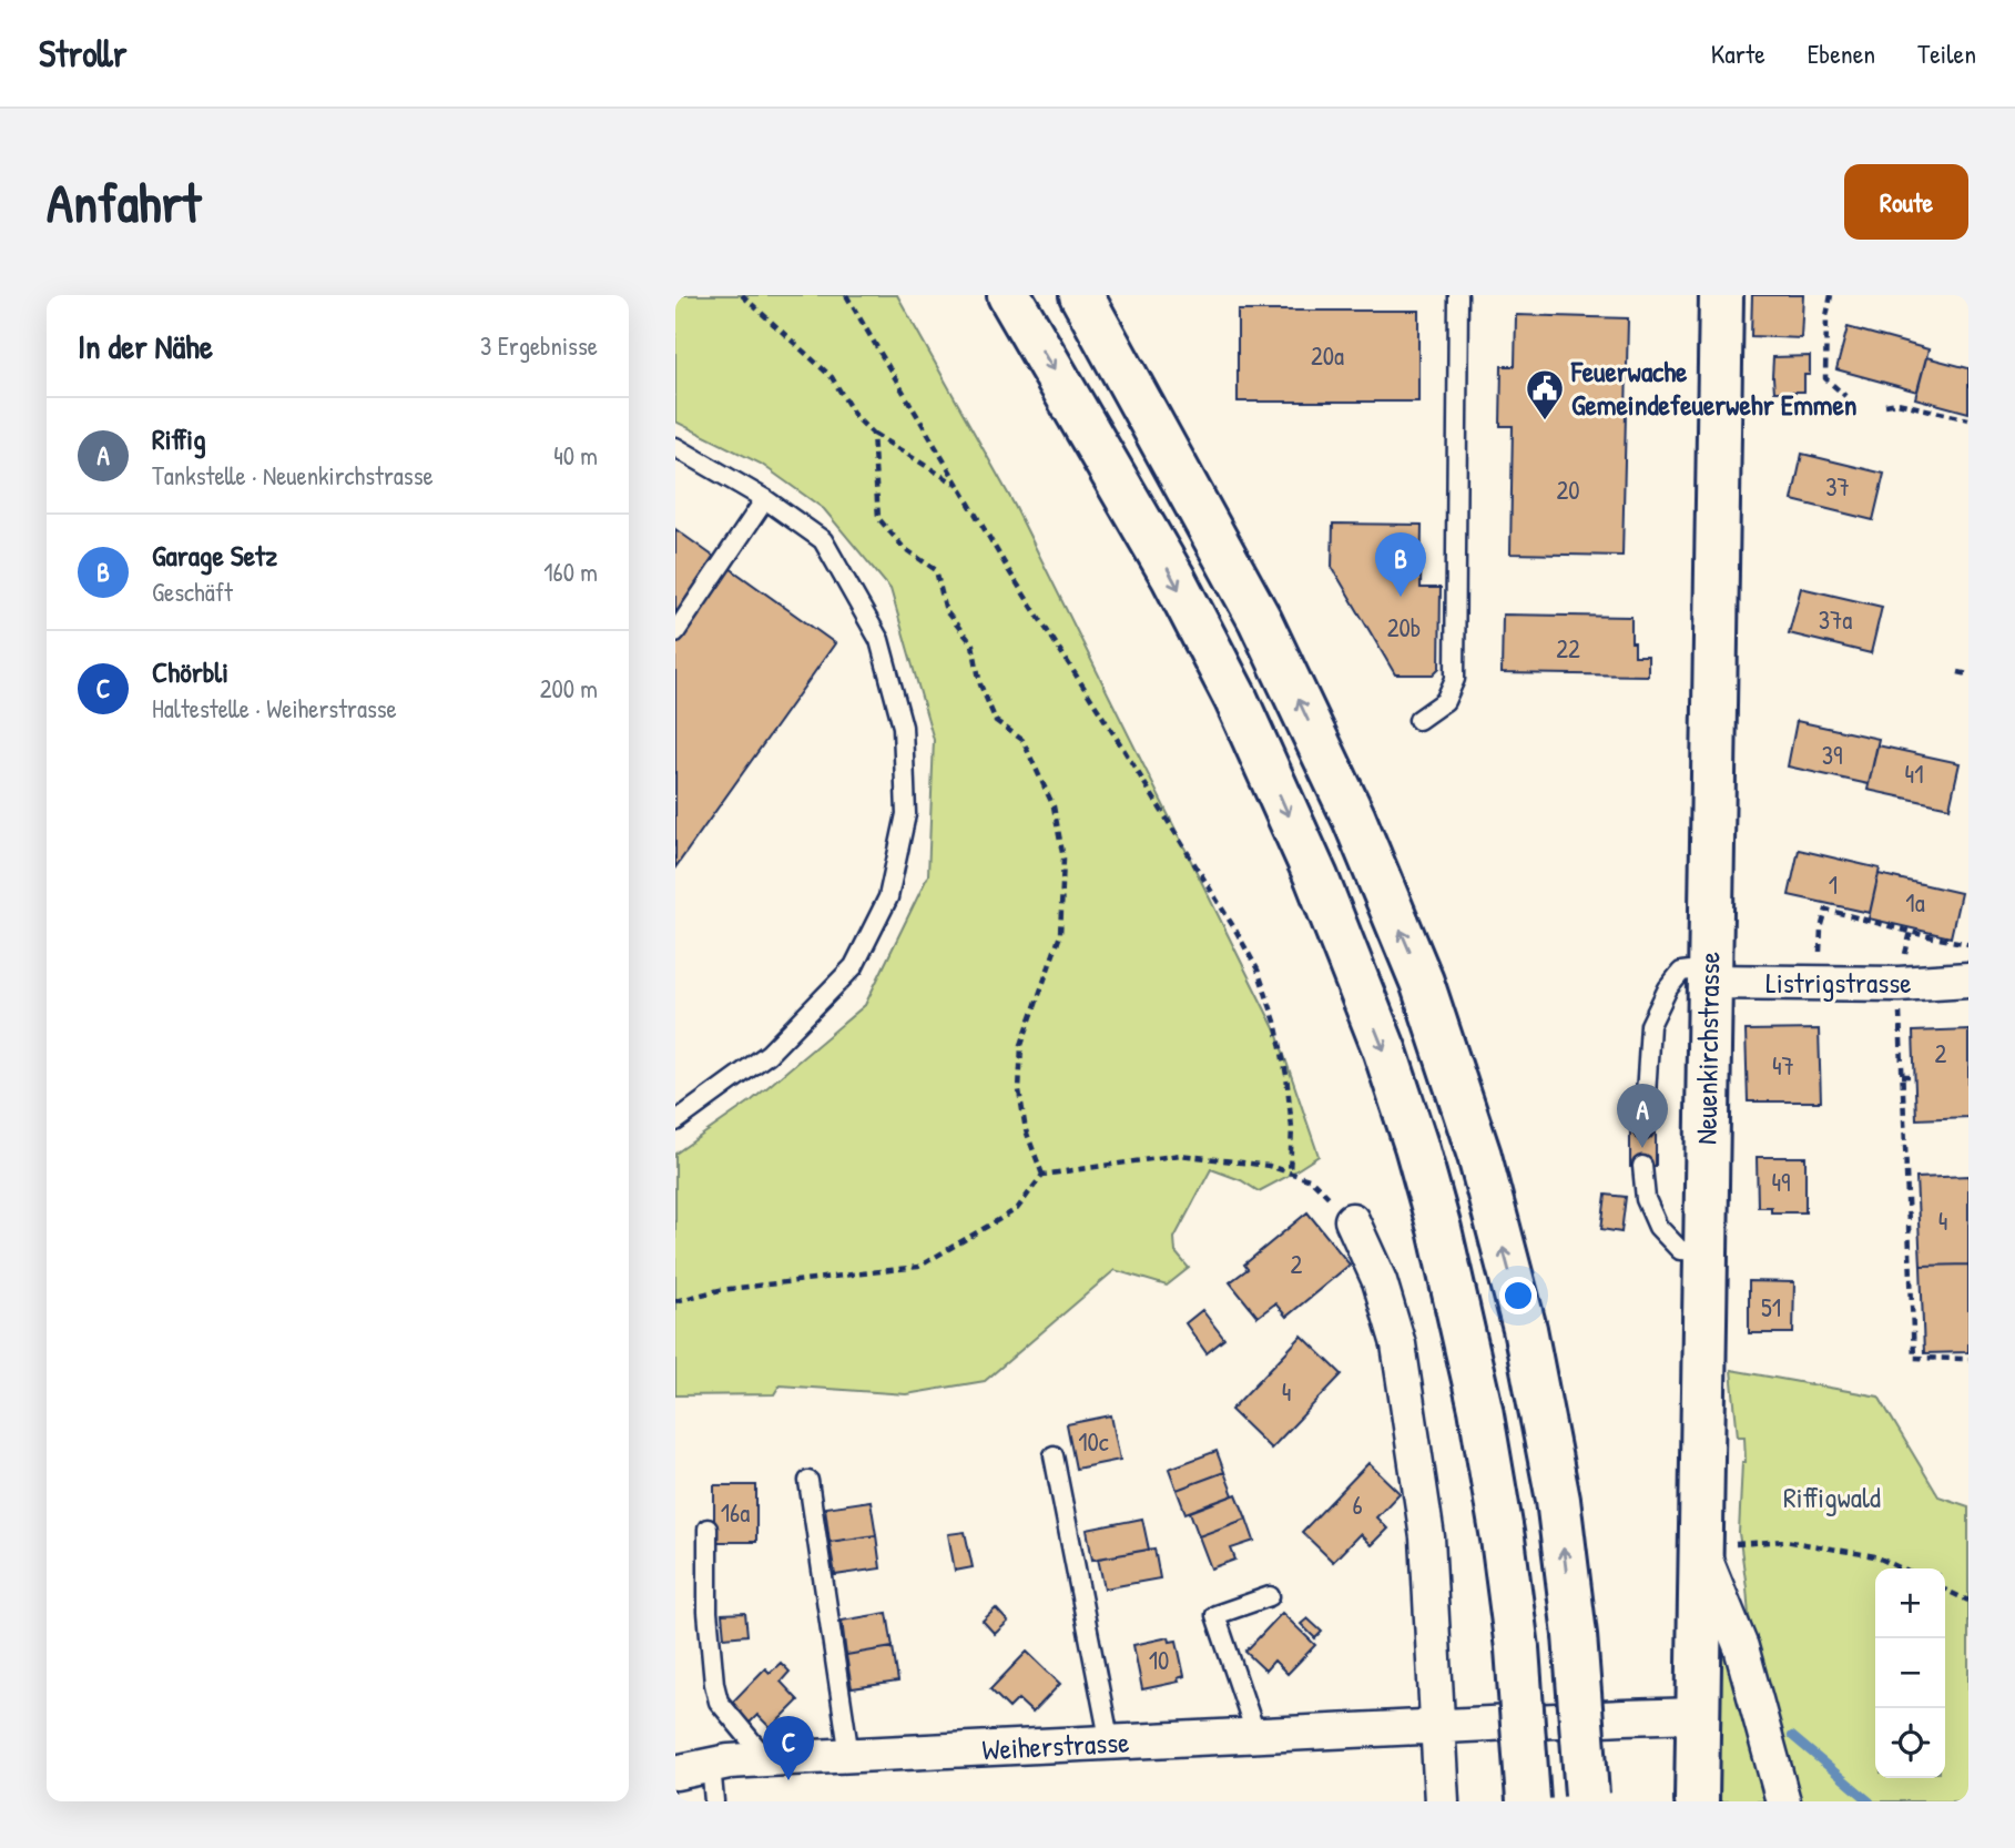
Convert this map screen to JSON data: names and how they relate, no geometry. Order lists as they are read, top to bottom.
{
  "streets": {
    "main road": ["Neuenkirchstrasse"],
    "street": ["Listrigstrasse", "Weiherstrasse"]
  },
  "crossings": [
    ["Listrigstrasse", "Neuenkirchstrasse"],
    ["Neuenkirchstrasse", "Weiherstrasse"]
  ],
  "parks": ["Riffigwald"],
  "places": {
    "public building": ["Feuerwache Gemeindefeuerwehr Emmen"]
  },
  "house_numbers": [
    "20a",
    "37",
    "20",
    "37a",
    "20b",
    "22",
    "39",
    "41",
    "1",
    "1a",
    "2",
    "47",
    "49",
    "4",
    "2",
    "51",
    "4",
    "10c",
    "6",
    "16a",
    "10"
  ],
  "page": {
    "header": "Strollr",
    "nav": ["Karte", "Ebenen", "Teilen"],
    "buttons": "Route",
    "title": "Anfahrt",
    "heading": ["In der Nähe", "3 Ergebnisse"],
    "list": [
      {
        "mark": "A",
        "name": "Riffig",
        "note": "Tankstelle · Neuenkirchstrasse",
        "value": "40 m"
      },
      {
        "mark": "B",
        "name": "Garage Setz",
        "note": "Geschäft",
        "value": "160 m"
      },
      {
        "mark": "C",
        "name": "Chörbli",
        "note": "Haltestelle · Weiherstrasse",
        "value": "200 m"
      }
    ],
    "pins": ["B", "A", "C"],
    "map_buttons": ["+", "−"]
  }
}
